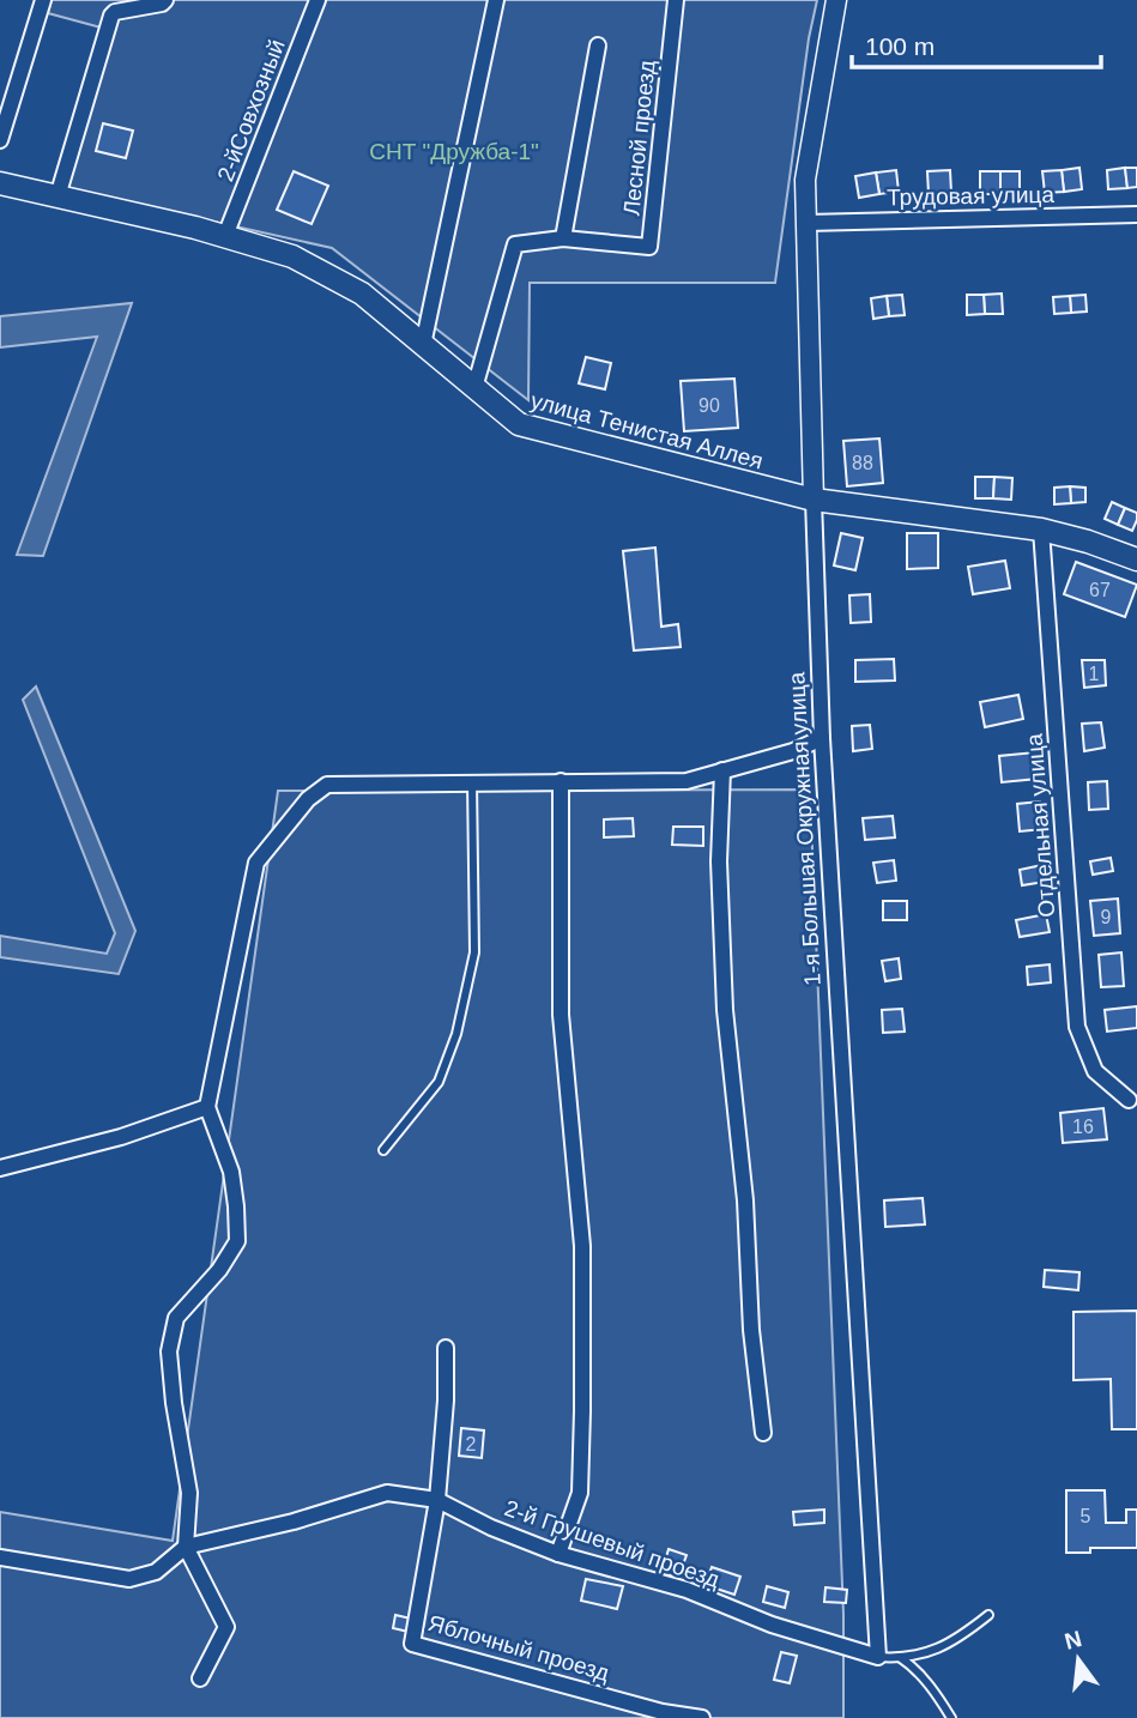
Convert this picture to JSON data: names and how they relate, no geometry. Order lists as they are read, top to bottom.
{
  "streets": {
    "main road": ["улица Тенистая Аллея"],
    "street": [
      "2-йСовхозный",
      "Лесной проезд",
      "Трудовая улица",
      "Отдельная улица",
      "1-я Большая Окружная улица",
      "2-й Грушевый проезд",
      "Яблочный проезд"
    ]
  },
  "crossings": [
    ["2-йСовхозный", "улица Тенистая Аллея"],
    ["Лесной проезд", "улица Тенистая Аллея"],
    ["Трудовая улица", "1-я Большая Окружная улица"],
    ["улица Тенистая Аллея", "Отдельная улица"],
    ["улица Тенистая Аллея", "1-я Большая Окружная улица"],
    ["1-я Большая Окружная улица", "2-й Грушевый проезд"],
    ["2-й Грушевый проезд", "Яблочный проезд"]
  ],
  "parks": ["СНТ \"Дружба-1\""],
  "house_numbers": [
    "90",
    "88",
    "67",
    "1",
    "9",
    "16",
    "2",
    "5"
  ],
  "scale_bar": "100 m",
  "north": "top"
}
